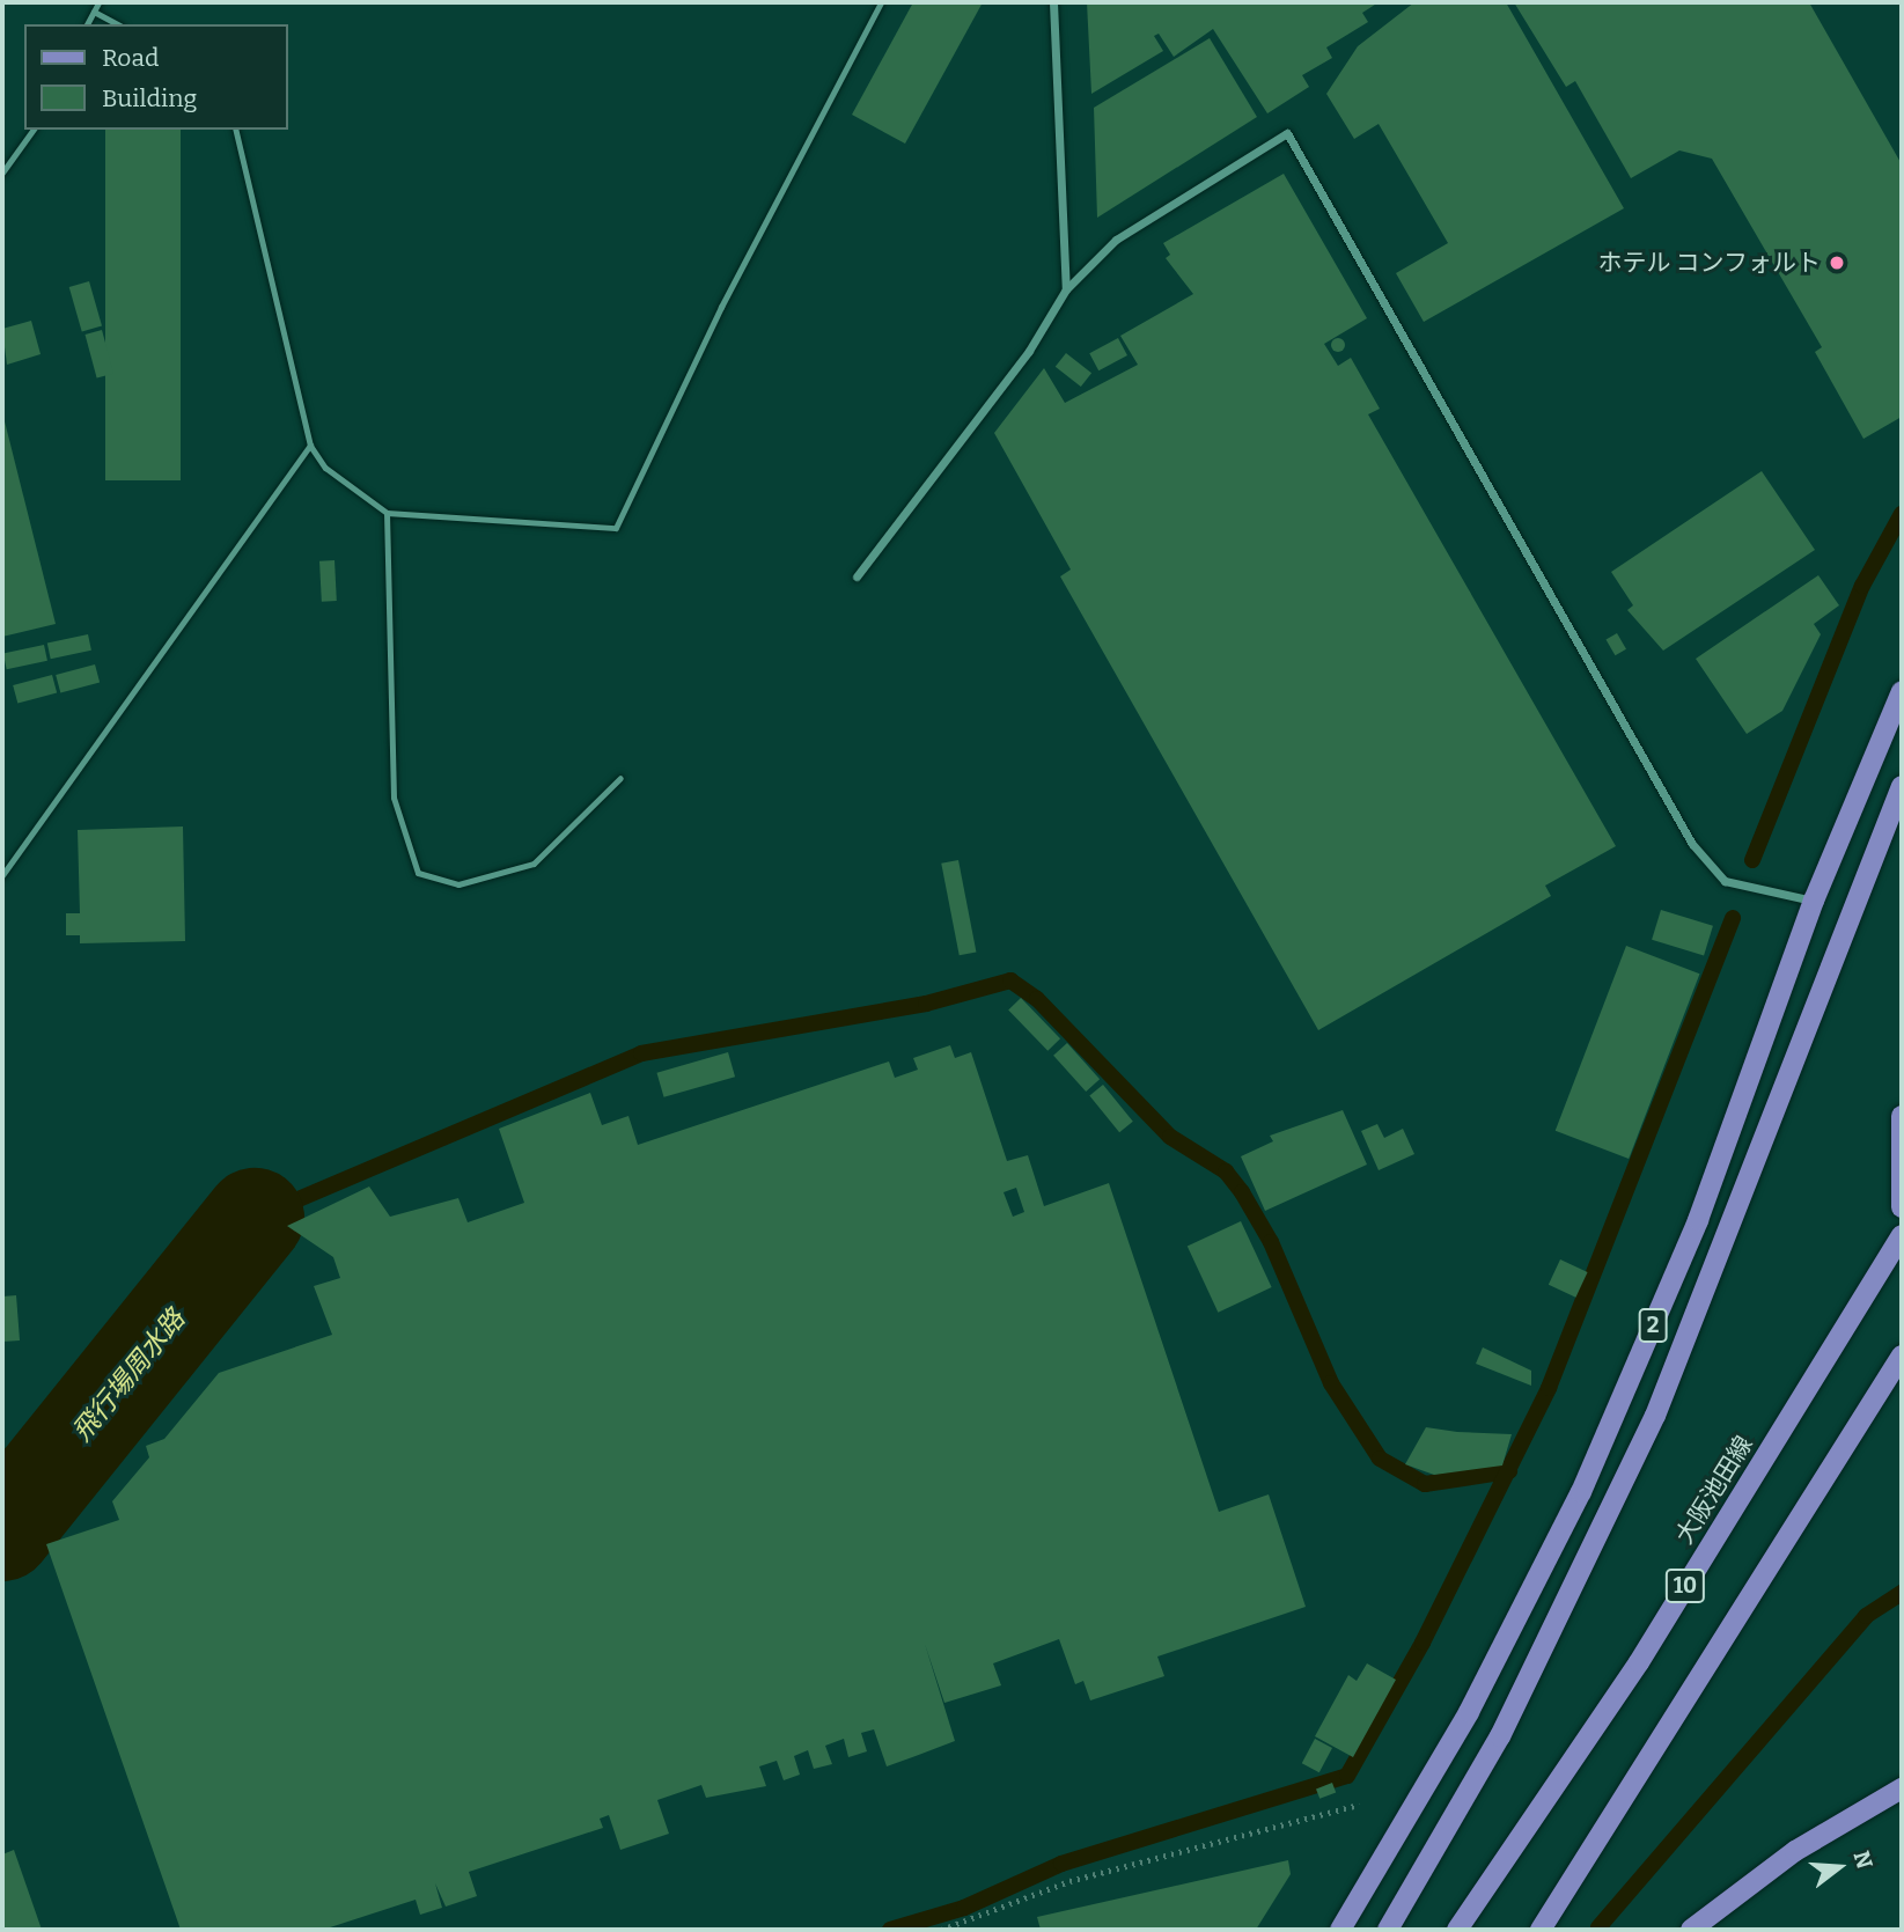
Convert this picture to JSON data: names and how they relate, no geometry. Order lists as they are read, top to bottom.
{
  "streets": {
    "main road": ["2", "大阪池田線", "10"]
  },
  "water": ["飛行場周水路"],
  "places": ["ホテル コンフォルト"],
  "legend": ["Road", "Building"],
  "north": "right"
}
